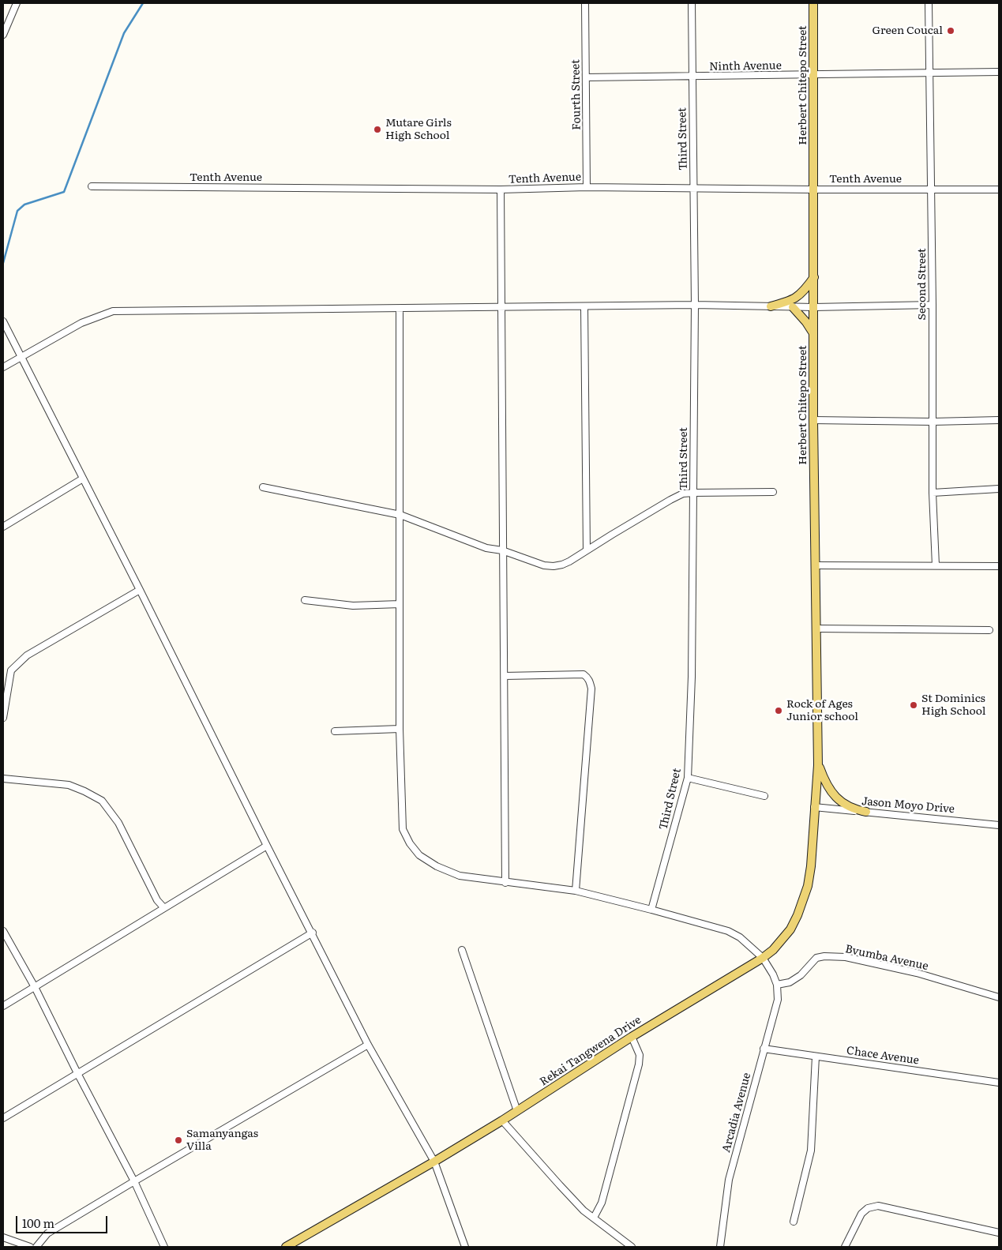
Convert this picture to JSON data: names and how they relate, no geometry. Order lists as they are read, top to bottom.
{
  "streets": {
    "main road": ["Herbert Chitepo Street", "Rekai Tangwena Drive"],
    "street": [
      "Ninth Avenue",
      "Fourth Street",
      "Third Street",
      "Tenth Avenue",
      "Second Street",
      "Jason Moyo Drive",
      "Bvumba Avenue",
      "Chace Avenue",
      "Arcadia Avenue"
    ]
  },
  "crossings": [
    ["Ninth Avenue", "Herbert Chitepo Street"],
    ["Ninth Avenue", "Fourth Street"],
    ["Ninth Avenue", "Third Street"],
    ["Ninth Avenue", "Second Street"],
    ["Herbert Chitepo Street", "Tenth Avenue"],
    ["Herbert Chitepo Street", "Jason Moyo Drive"],
    ["Herbert Chitepo Street", "Rekai Tangwena Drive"],
    ["Fourth Street", "Tenth Avenue"],
    ["Third Street", "Tenth Avenue"],
    ["Tenth Avenue", "Second Street"],
    ["Jason Moyo Drive", "Rekai Tangwena Drive"],
    ["Bvumba Avenue", "Arcadia Avenue"],
    ["Chace Avenue", "Arcadia Avenue"]
  ],
  "places": [
    "Green Coucal",
    "Mutare Girls High School",
    "St Dominics High School",
    "Rock of Ages Junior school",
    "Samanyangas Villa"
  ],
  "scale_bar": "100 m"
}
